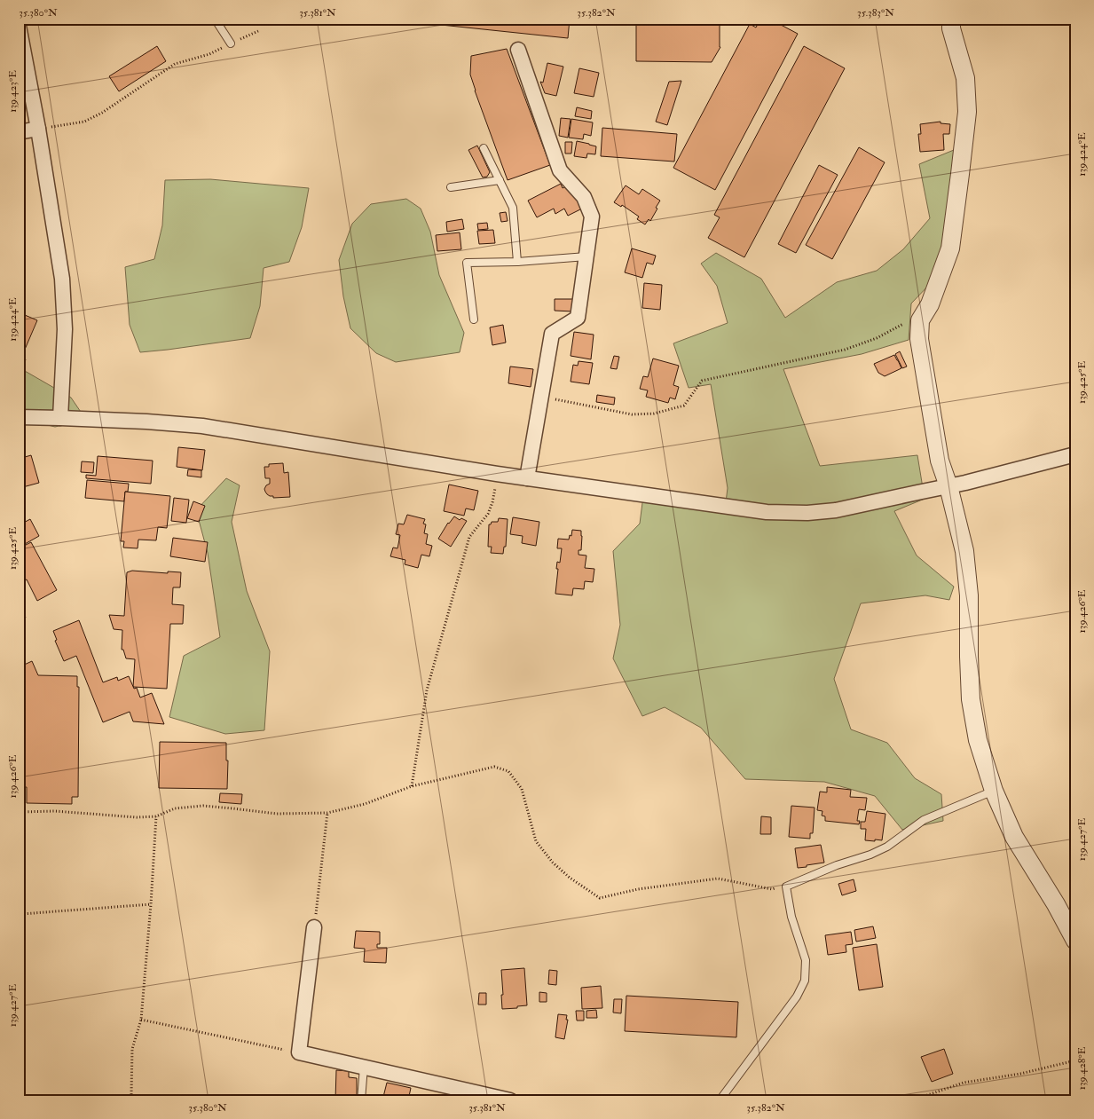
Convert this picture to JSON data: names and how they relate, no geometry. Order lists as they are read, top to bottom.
{
  "coordinates": [
    "35.380°N",
    "35.381°N",
    "35.382°N",
    "35.383°N",
    "139.423°E",
    "139.424°E",
    "139.425°E",
    "139.426°E",
    "139.427°E",
    "139.428°E"
  ]
}
